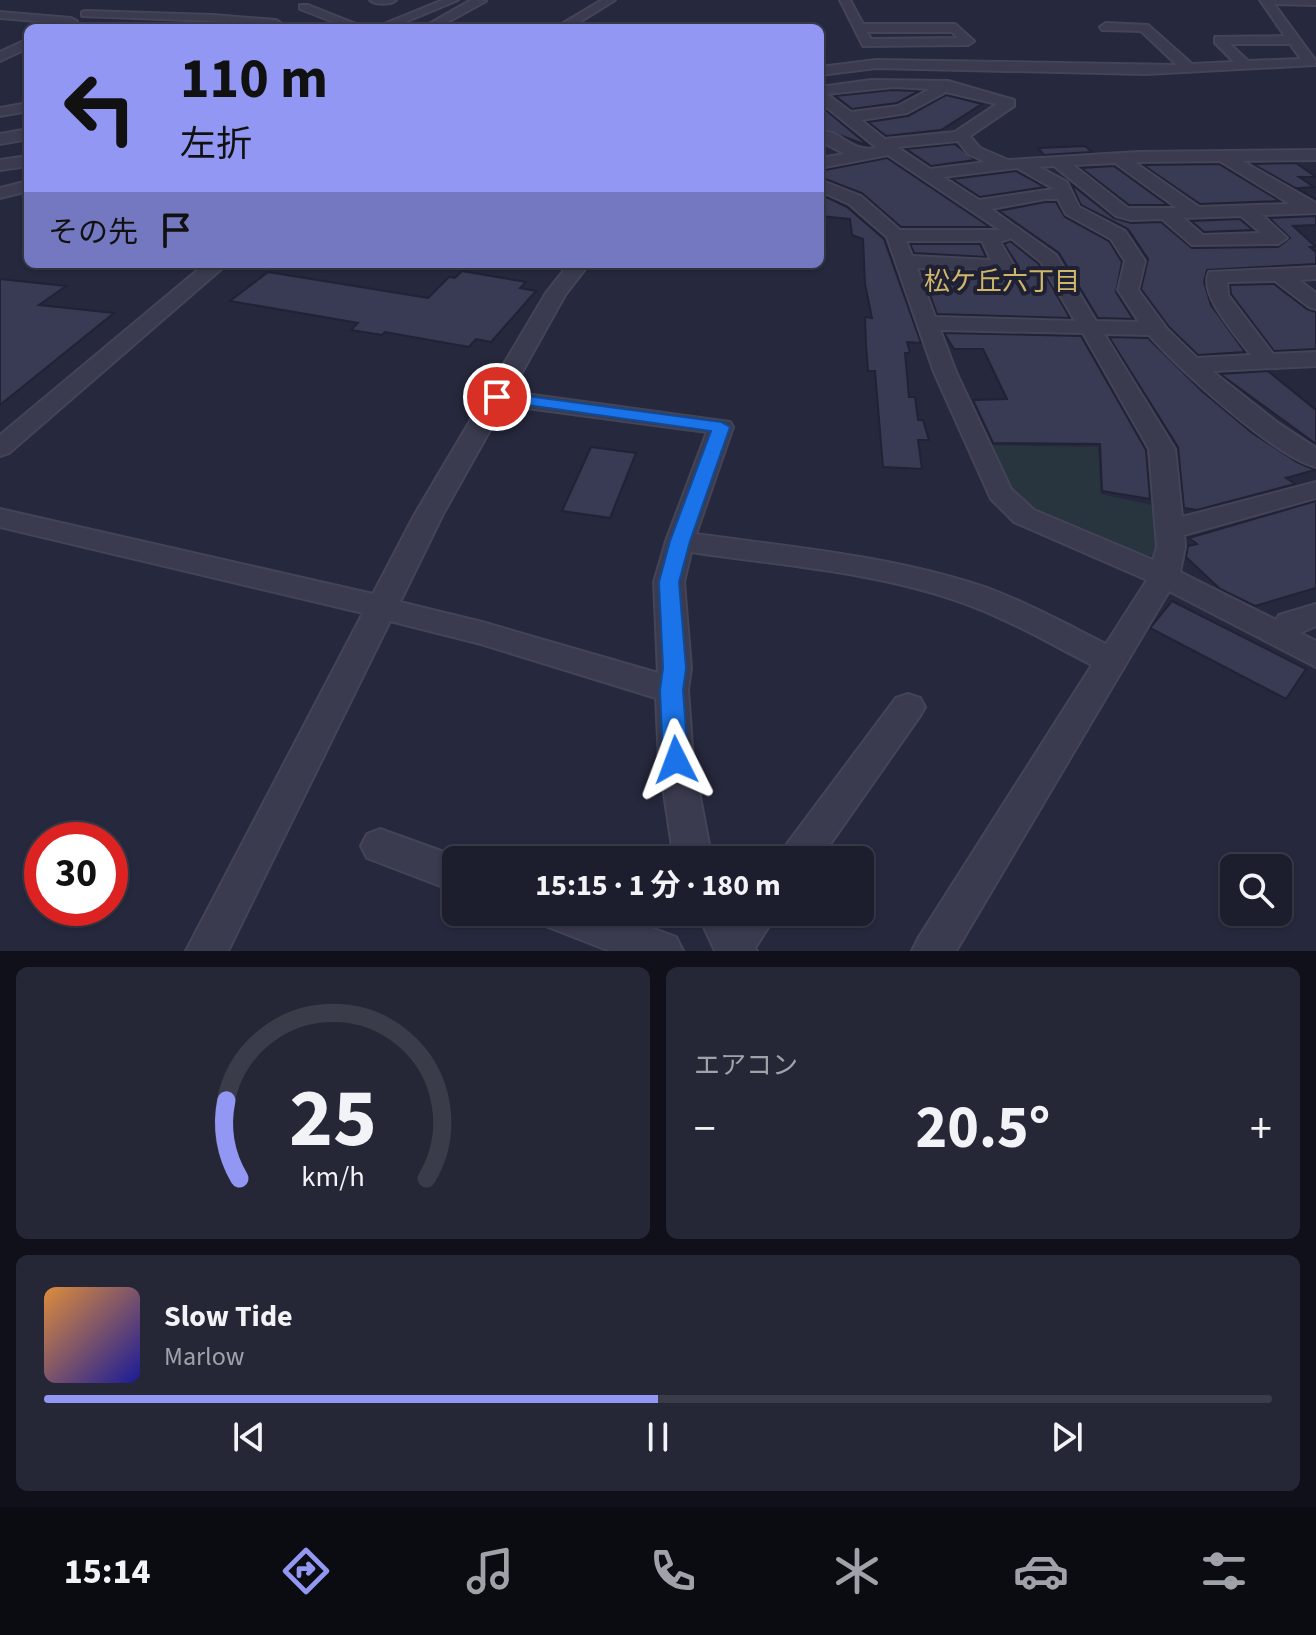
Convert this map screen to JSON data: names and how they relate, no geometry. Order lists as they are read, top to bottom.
{
  "districts": ["松ケ丘六丁目"],
  "page": {
    "turn": ["110 m", "左折"],
    "then": "その先",
    "limit": "30",
    "trip": "15:15 · 1 分 · 180 m",
    "tile": "エアコン",
    "heat": ["−", "20.5°", "+"],
    "song": ["Slow Tide", "Marlow"],
    "tabs": "15:14",
    "gauge": ["25", "km/h"]
  }
}
